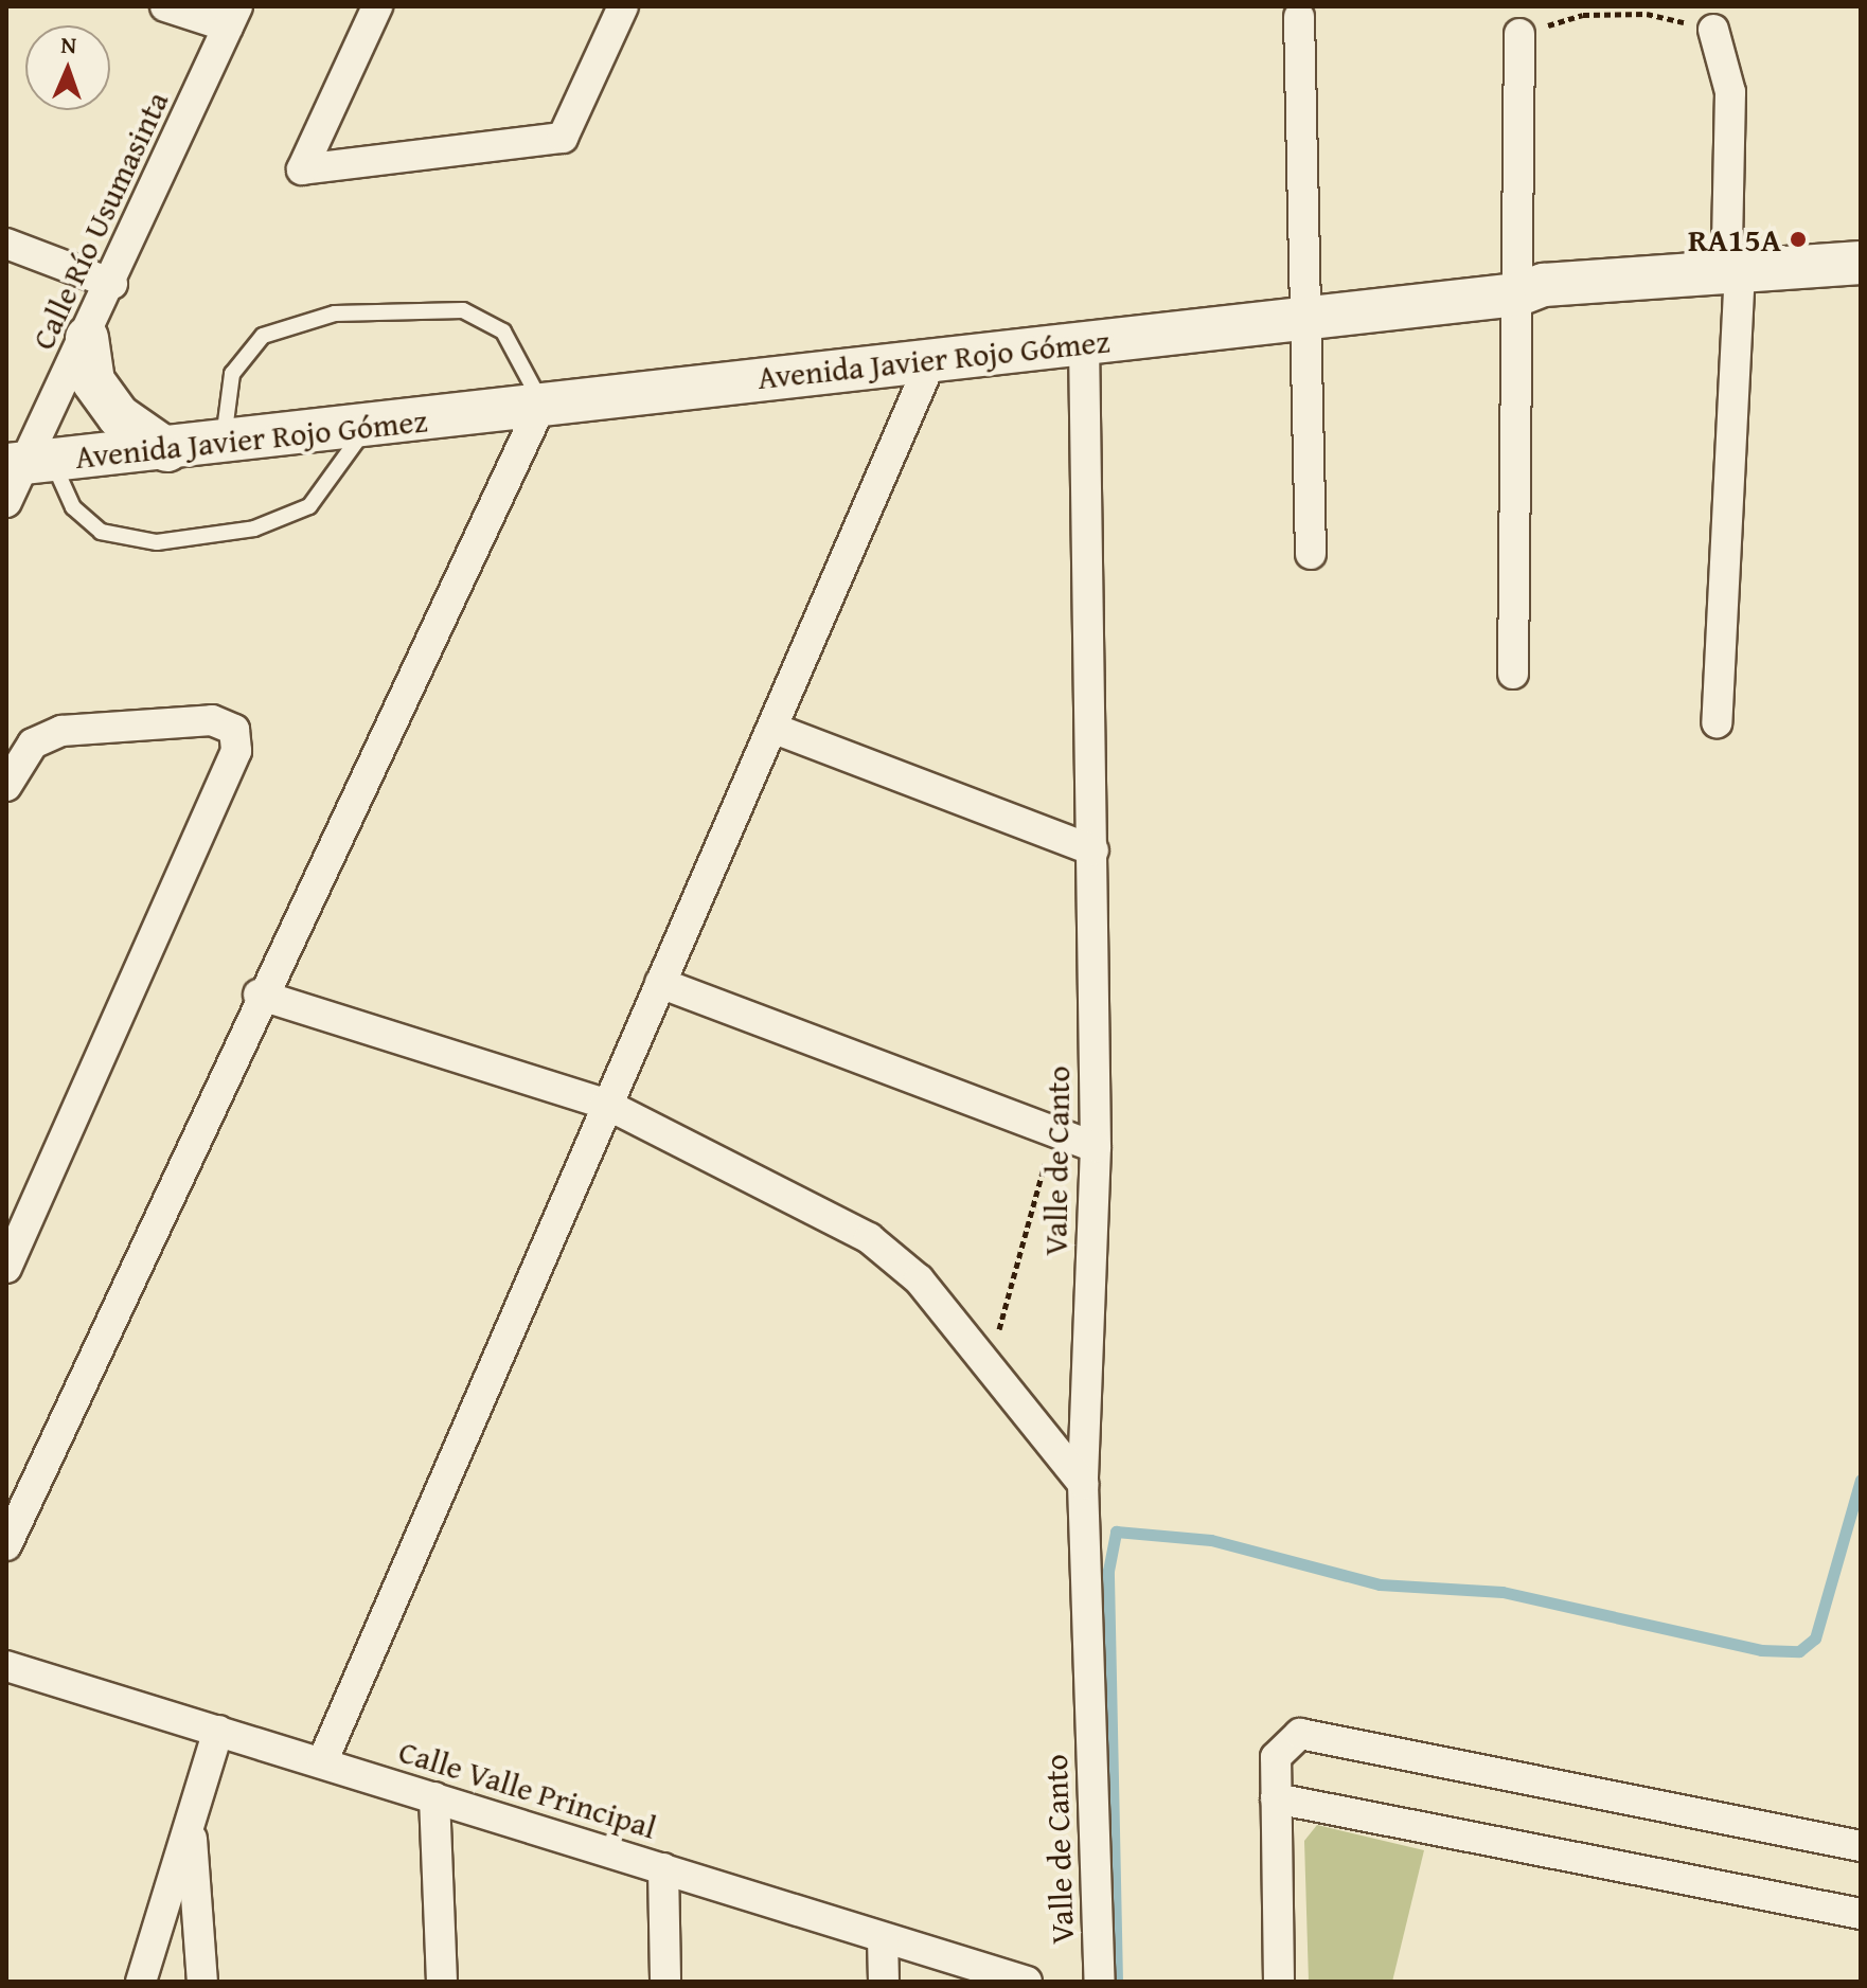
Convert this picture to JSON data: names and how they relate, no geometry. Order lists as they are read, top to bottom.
{
  "streets": {
    "street": [
      "Calle Río Usumasinta",
      "Avenida Javier Rojo Gómez",
      "Valle de Canto",
      "Calle Valle Principal"
    ]
  },
  "crossings": [
    ["Calle Río Usumasinta", "Avenida Javier Rojo Gómez"],
    ["Avenida Javier Rojo Gómez", "Valle de Canto"]
  ],
  "places": ["RA15A"],
  "north": "top"
}
